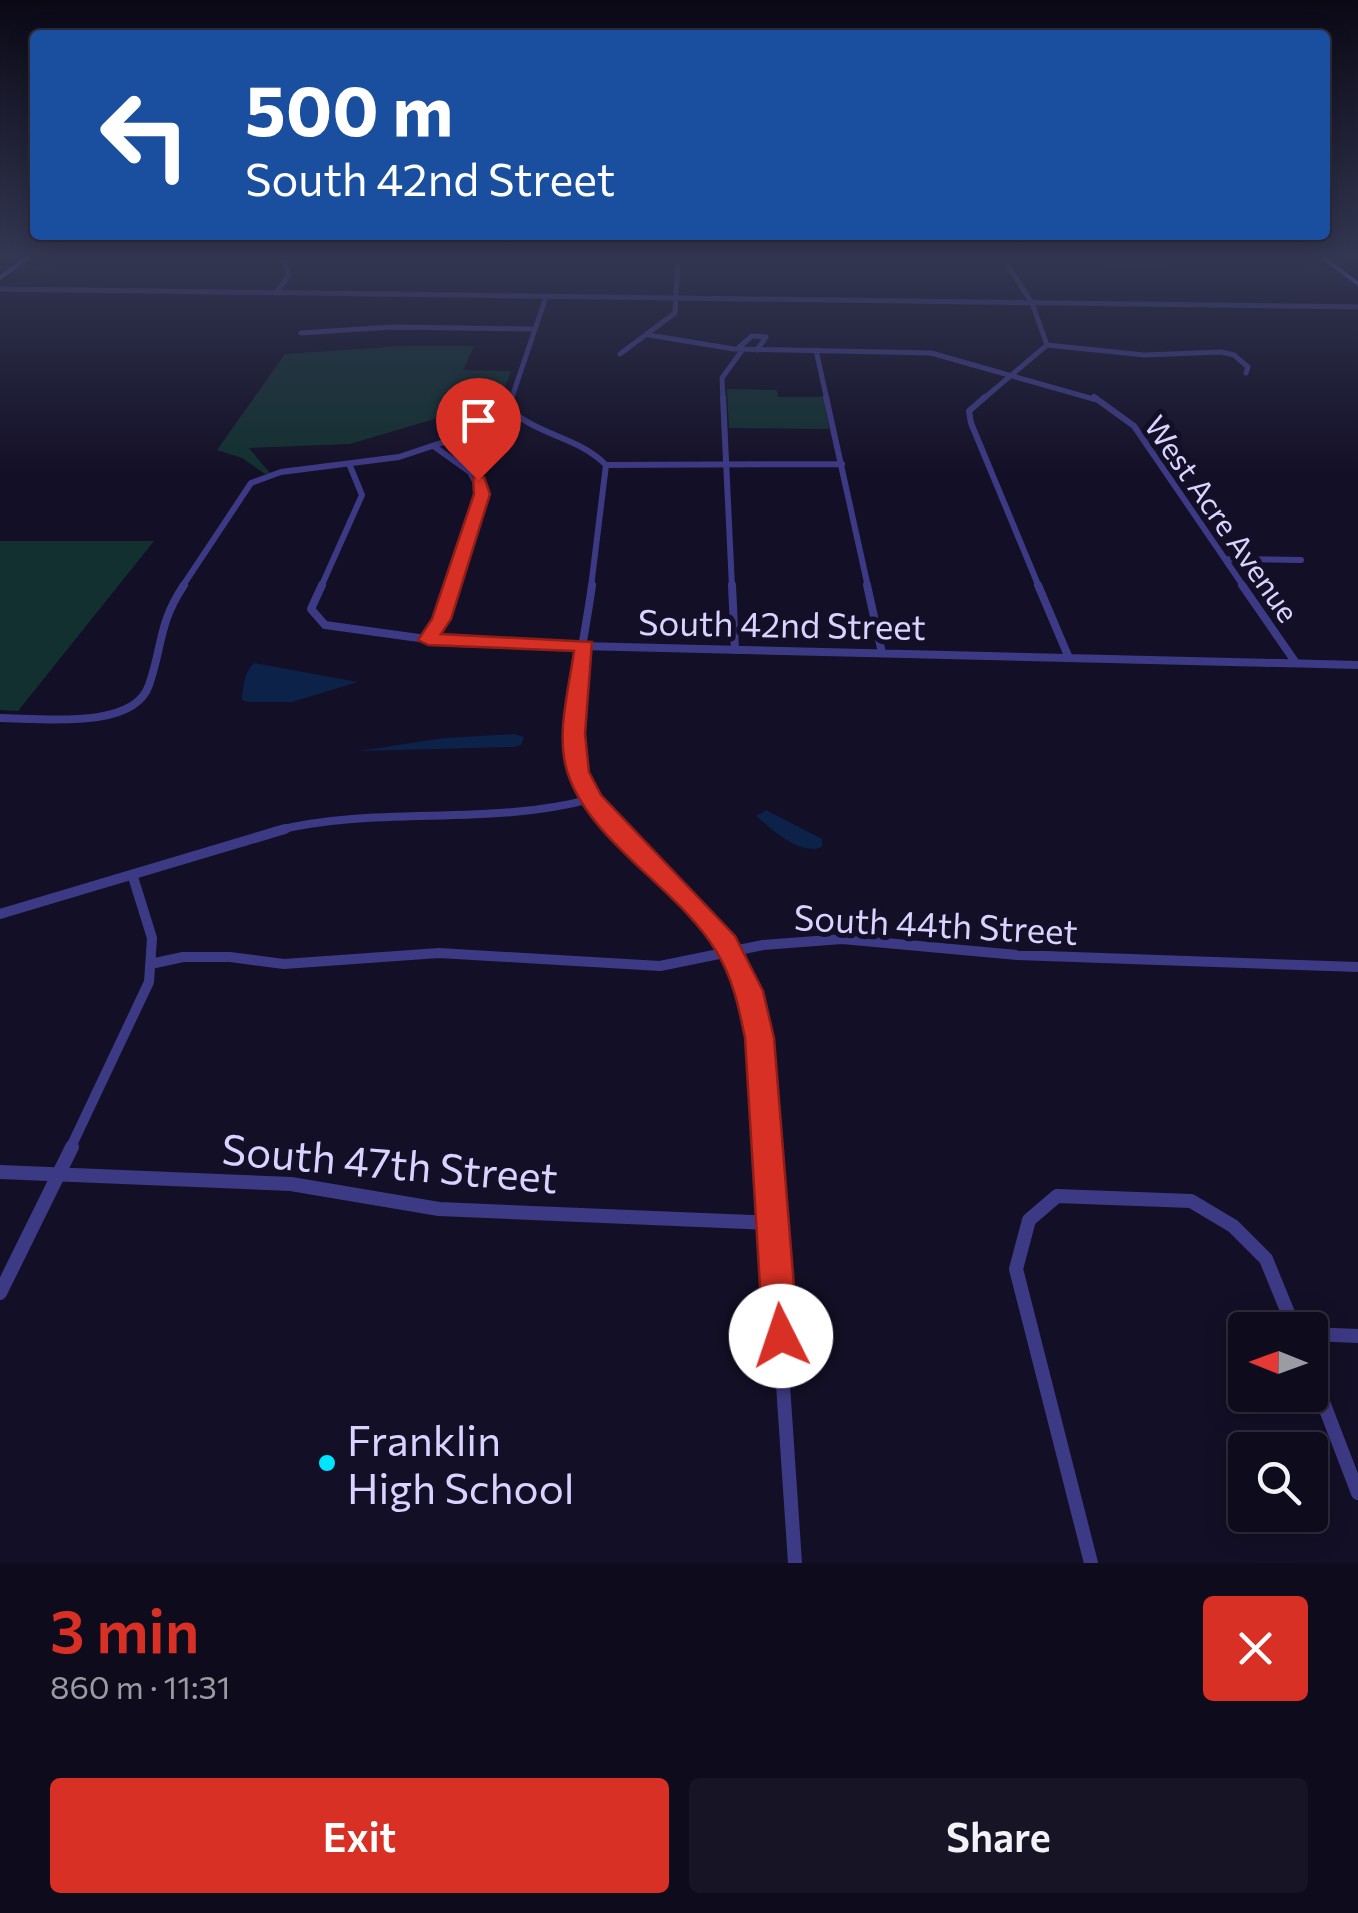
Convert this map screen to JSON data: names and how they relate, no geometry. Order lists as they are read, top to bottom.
{
  "streets": {
    "street": [
      "West Acre Avenue",
      "South 42nd Street",
      "South 44th Street",
      "South 47th Street"
    ]
  },
  "crossings": [
    ["West Acre Avenue", "South 42nd Street"]
  ],
  "places": ["Franklin High School"],
  "north": "left",
  "page": {
    "turn": ["500 m", "South 42nd Street"],
    "heading": ["3 min", "860 m · 11:31"],
    "buttons": ["Exit", "Share"]
  }
}
